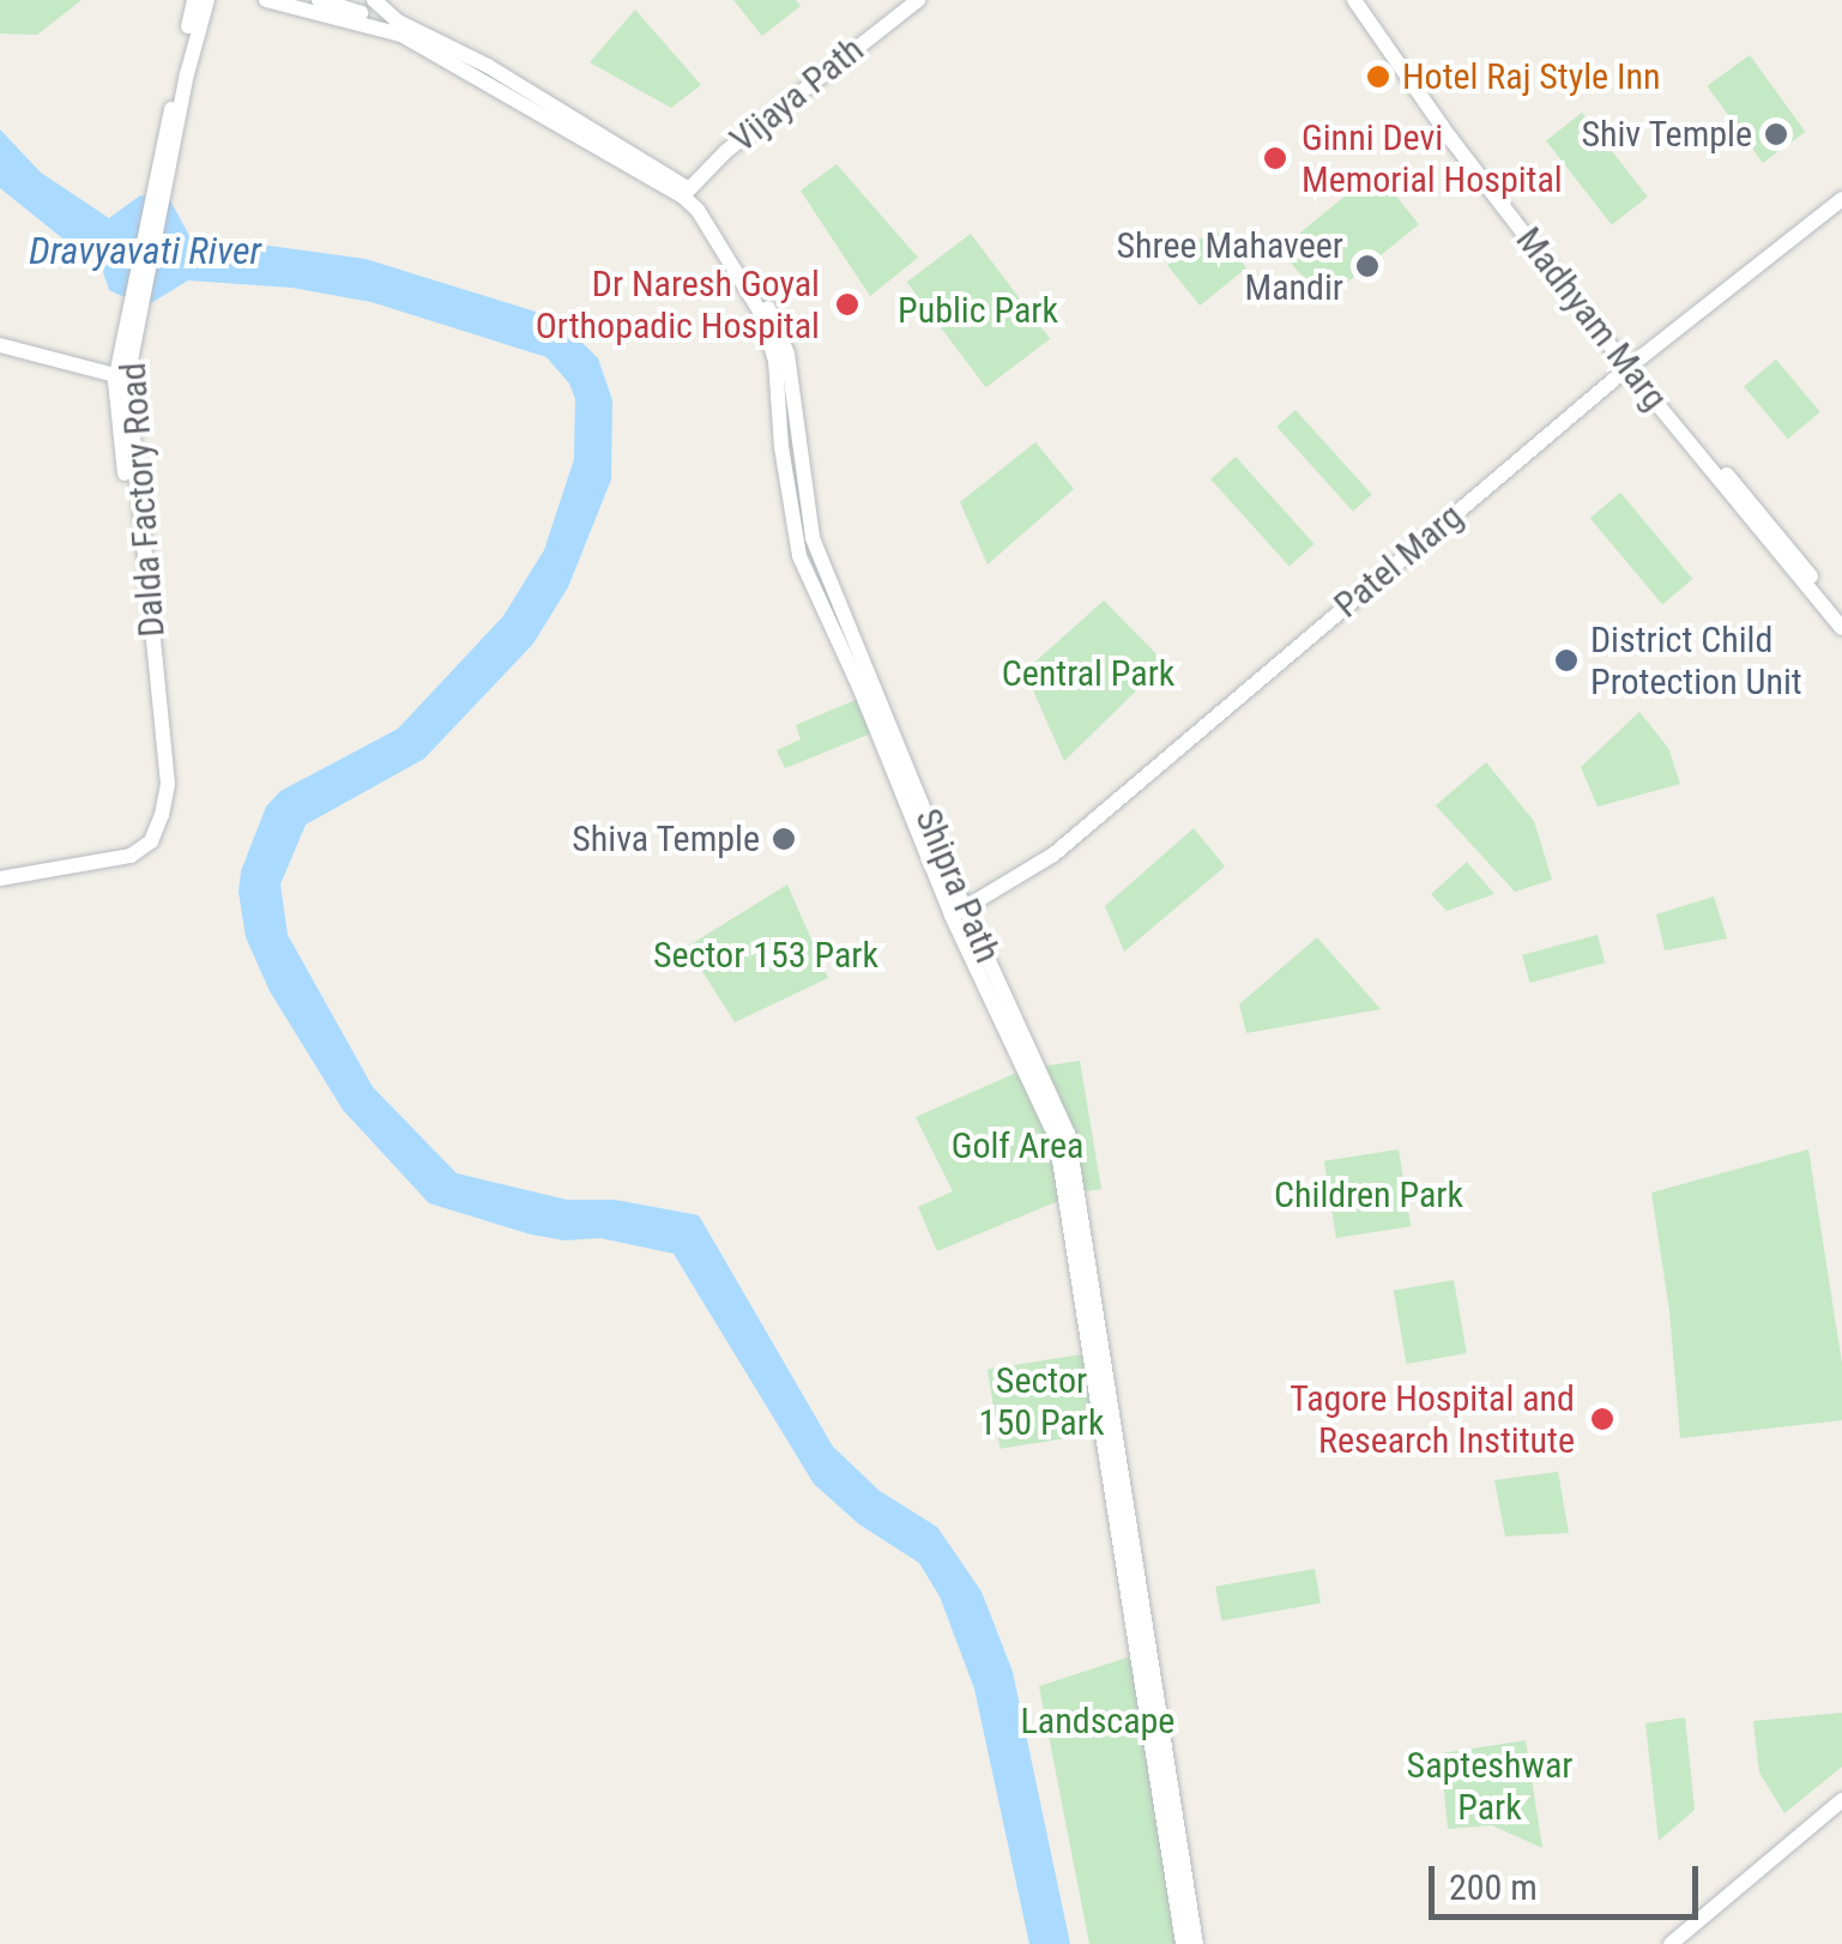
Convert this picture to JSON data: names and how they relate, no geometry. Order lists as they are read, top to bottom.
{
  "streets": {
    "street": [
      "Vijaya Path",
      "Madhyam Marg",
      "Dalda Factory Road",
      "Patel Marg",
      "Shipra Path"
    ]
  },
  "crossings": [
    ["Vijaya Path", "Shipra Path"],
    ["Madhyam Marg", "Patel Marg"],
    ["Patel Marg", "Shipra Path"]
  ],
  "water": ["Dravyavati River"],
  "parks": [
    "Public Park",
    "Central Park",
    "Sector 153 Park",
    "Golf Area",
    "Children Park",
    "Sector 150 Park",
    "Landscape",
    "Sapteshwar Park"
  ],
  "places": [
    "Hotel Raj Style Inn",
    "Shiv Temple",
    "Ginni Devi Memorial Hospital",
    "Shree Mahaveer Mandir",
    "Dr Naresh Goyal Orthopadic Hospital",
    "District Child Protection Unit",
    "Shiva Temple",
    "Tagore Hospital and Research Institute"
  ],
  "scale_bar": "200 m"
}
